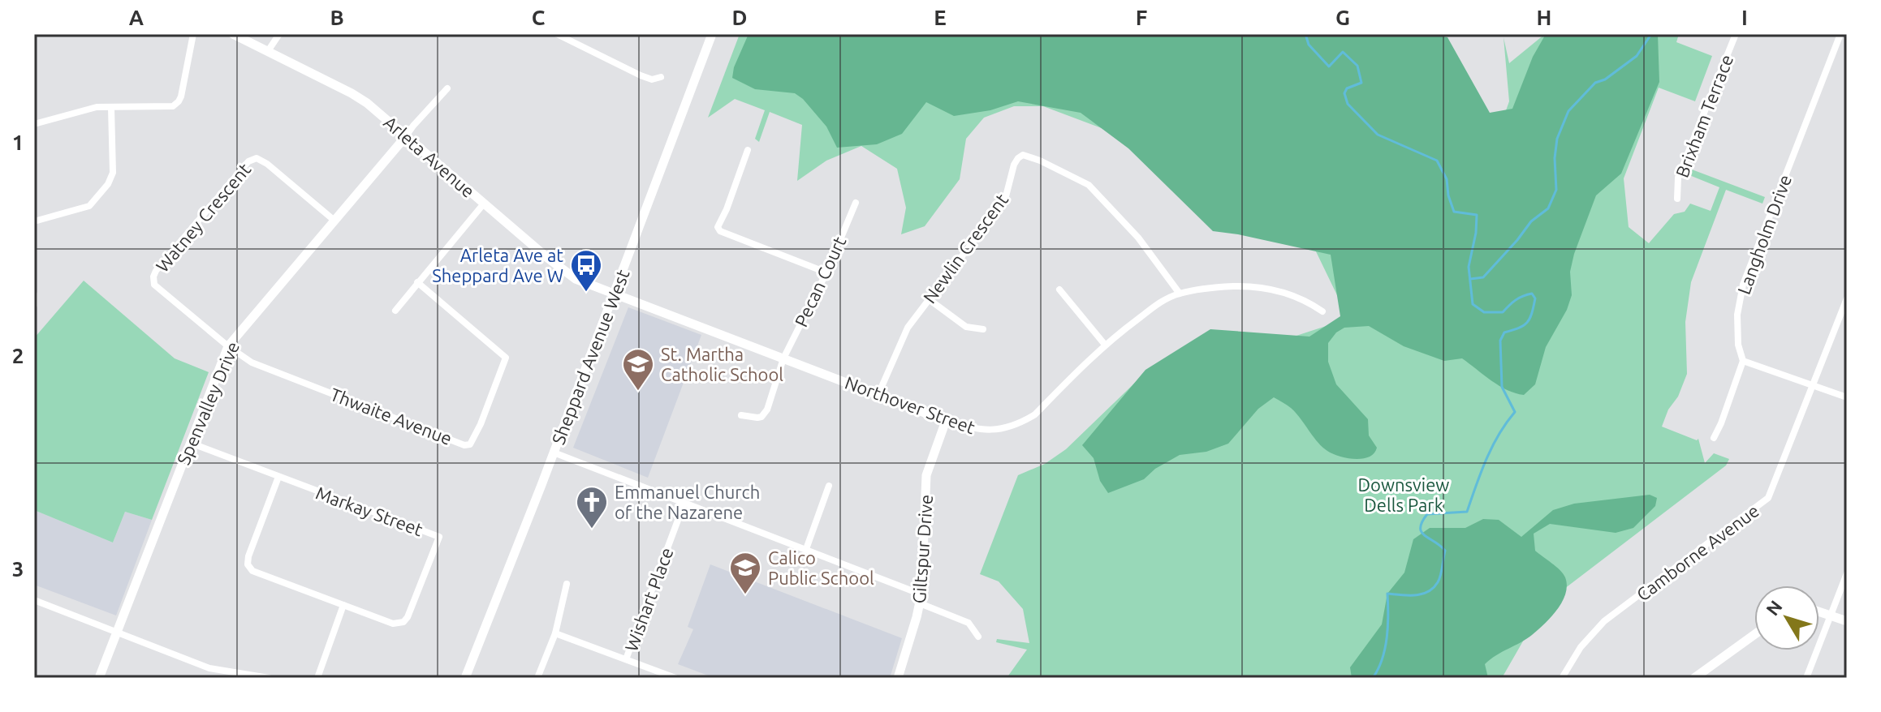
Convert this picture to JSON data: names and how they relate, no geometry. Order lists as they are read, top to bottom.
{
  "streets": {
    "street": [
      "Brixham Terrace",
      "Arleta Avenue",
      "Watney Crescent",
      "Langholm Drive",
      "Newlin Crescent",
      "Pecan Court",
      "Sheppard Avenue West",
      "Spenvalley Drive",
      "Northover Street",
      "Thwaite Avenue",
      "Markay Street",
      "Giltspur Drive",
      "Camborne Avenue",
      "Wishart Place"
    ]
  },
  "crossings": [
    ["Arleta Avenue", "Sheppard Avenue West"],
    ["Arleta Avenue", "Spenvalley Drive"],
    ["Arleta Avenue", "Northover Street"],
    ["Watney Crescent", "Spenvalley Drive"],
    ["Watney Crescent", "Thwaite Avenue"],
    ["Newlin Crescent", "Northover Street"],
    ["Pecan Court", "Northover Street"],
    ["Sheppard Avenue West", "Northover Street"],
    ["Spenvalley Drive", "Thwaite Avenue"],
    ["Spenvalley Drive", "Markay Street"],
    ["Northover Street", "Giltspur Drive"]
  ],
  "parks": ["Downsview Dells Park"],
  "places": {
    "bus stop": ["Arleta Ave at Sheppard Ave W"],
    "school or university": ["St. Martha Catholic School", "Calico Public School"],
    "church": ["Emmanuel Church of the Nazarene"]
  },
  "north": "top left",
  "grid": {
    "columns": [
      "A",
      "B",
      "C",
      "D",
      "E",
      "F",
      "G",
      "H",
      "I"
    ],
    "rows": ["1", "2", "3"]
  }
}
